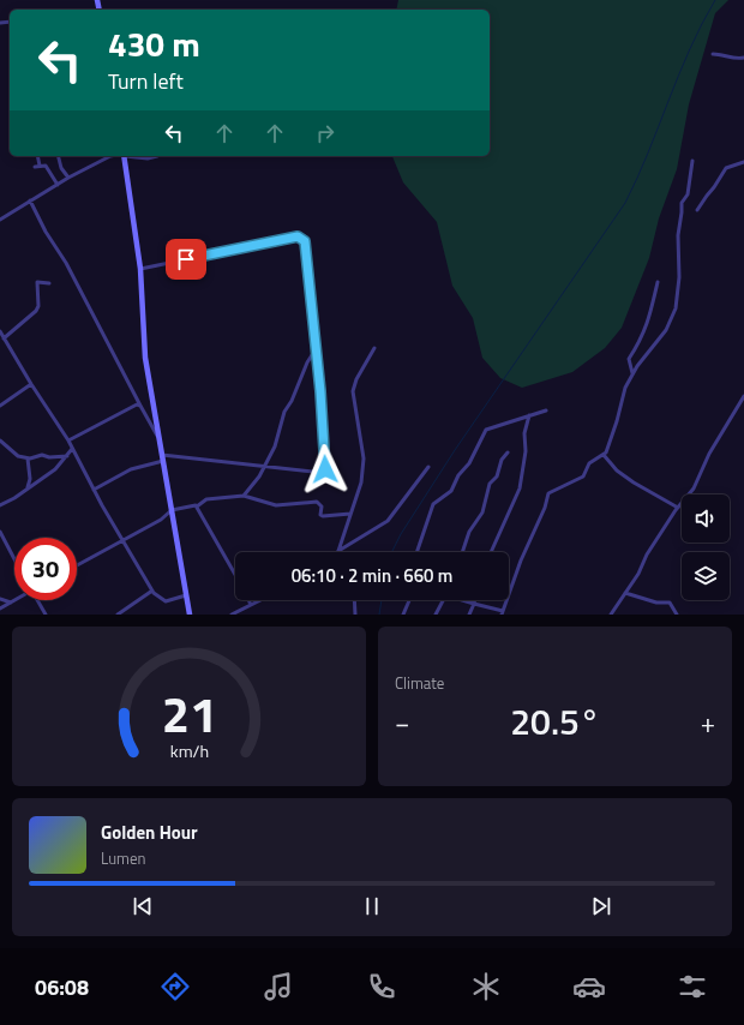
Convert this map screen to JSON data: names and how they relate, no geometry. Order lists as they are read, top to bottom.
{
  "page": {
    "turn": ["430 m", "Turn left"],
    "limit": "30",
    "trip": "06:10 · 2 min · 660 m",
    "tile": "Climate",
    "heat": ["−", "20.5°", "+"],
    "song": ["Golden Hour", "Lumen"],
    "tabs": "06:08",
    "gauge": ["21", "km/h"]
  }
}
